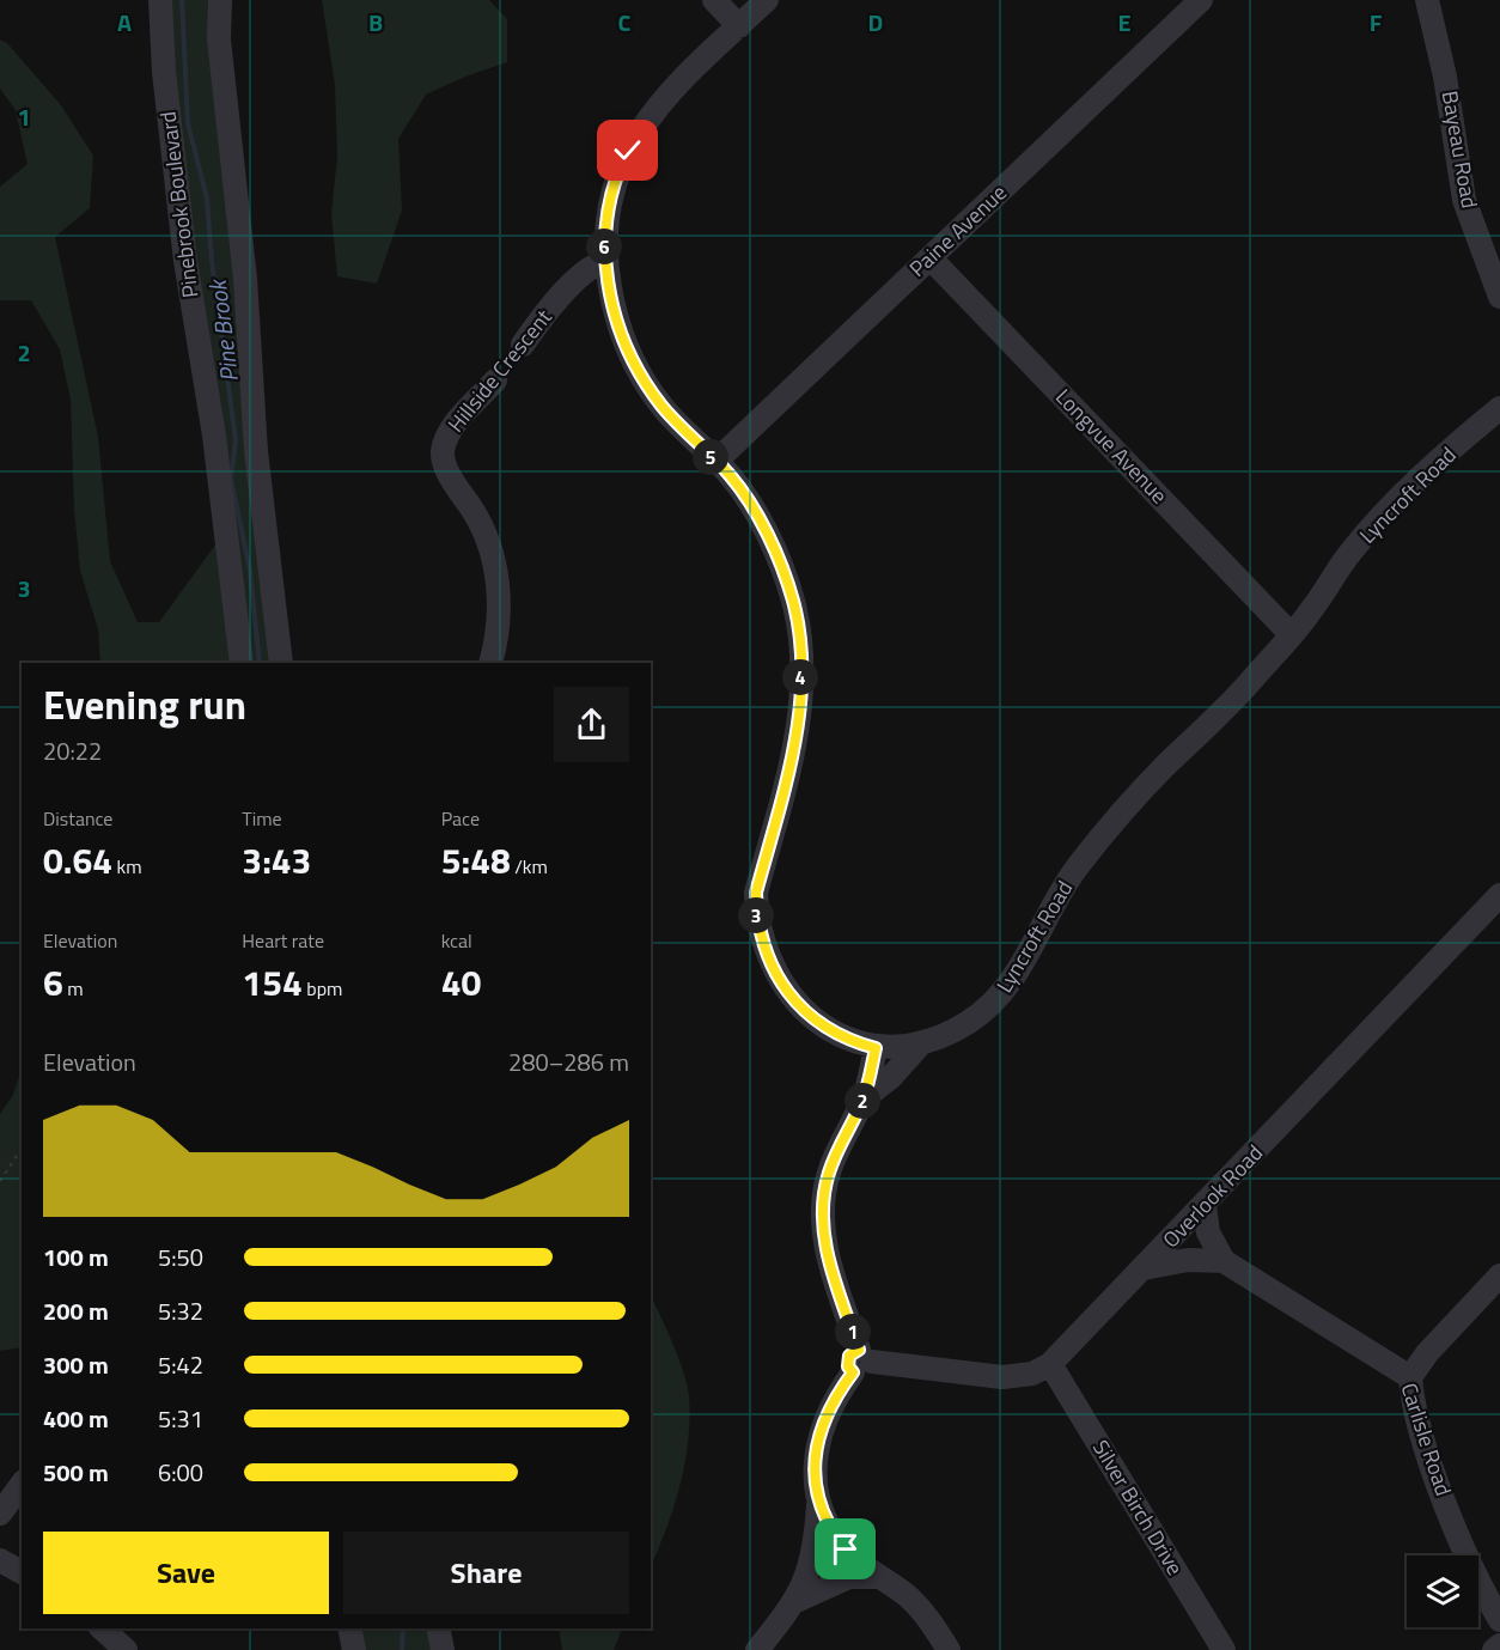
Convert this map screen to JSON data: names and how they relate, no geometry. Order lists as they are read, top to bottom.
{
  "streets": {
    "street": [
      "Bayeau Road",
      "Pinebrook Boulevard",
      "Paine Avenue",
      "Hillside Crescent",
      "Longvue Avenue",
      "Lyncroft Road",
      "Overlook Road",
      "Carlisle Road",
      "Silver Birch Drive"
    ]
  },
  "crossings": [
    ["Paine Avenue", "Longvue Avenue"],
    ["Paine Avenue", "Lyncroft Road"],
    ["Hillside Crescent", "Lyncroft Road"],
    ["Longvue Avenue", "Lyncroft Road"],
    ["Overlook Road", "Carlisle Road"],
    ["Overlook Road", "Silver Birch Drive"]
  ],
  "water": ["Pine Brook"],
  "page": {
    "pins": [
      "6",
      "5",
      "4",
      "3",
      "2",
      "1"
    ],
    "heading": ["Evening run", "20:22"],
    "stats": [
      ["Distance", "0.64 km"],
      ["Time", "3:43"],
      ["Pace", "5:48 /km"],
      ["Elevation", "6 m"],
      ["Heart rate", "154 bpm"],
      ["kcal", "40"]
    ],
    "chart": ["Elevation", "280–286 m"],
    "list": [
      {
        "name": "100 m",
        "note": "5:50"
      },
      {
        "name": "200 m",
        "note": "5:32"
      },
      {
        "name": "300 m",
        "note": "5:42"
      },
      {
        "name": "400 m",
        "note": "5:31"
      },
      {
        "name": "500 m",
        "note": "6:00"
      }
    ],
    "buttons": ["Save", "Share"]
  },
  "grid": {
    "columns": [
      "A",
      "B",
      "C",
      "D",
      "E",
      "F"
    ],
    "rows": ["1", "2", "3"]
  }
}
